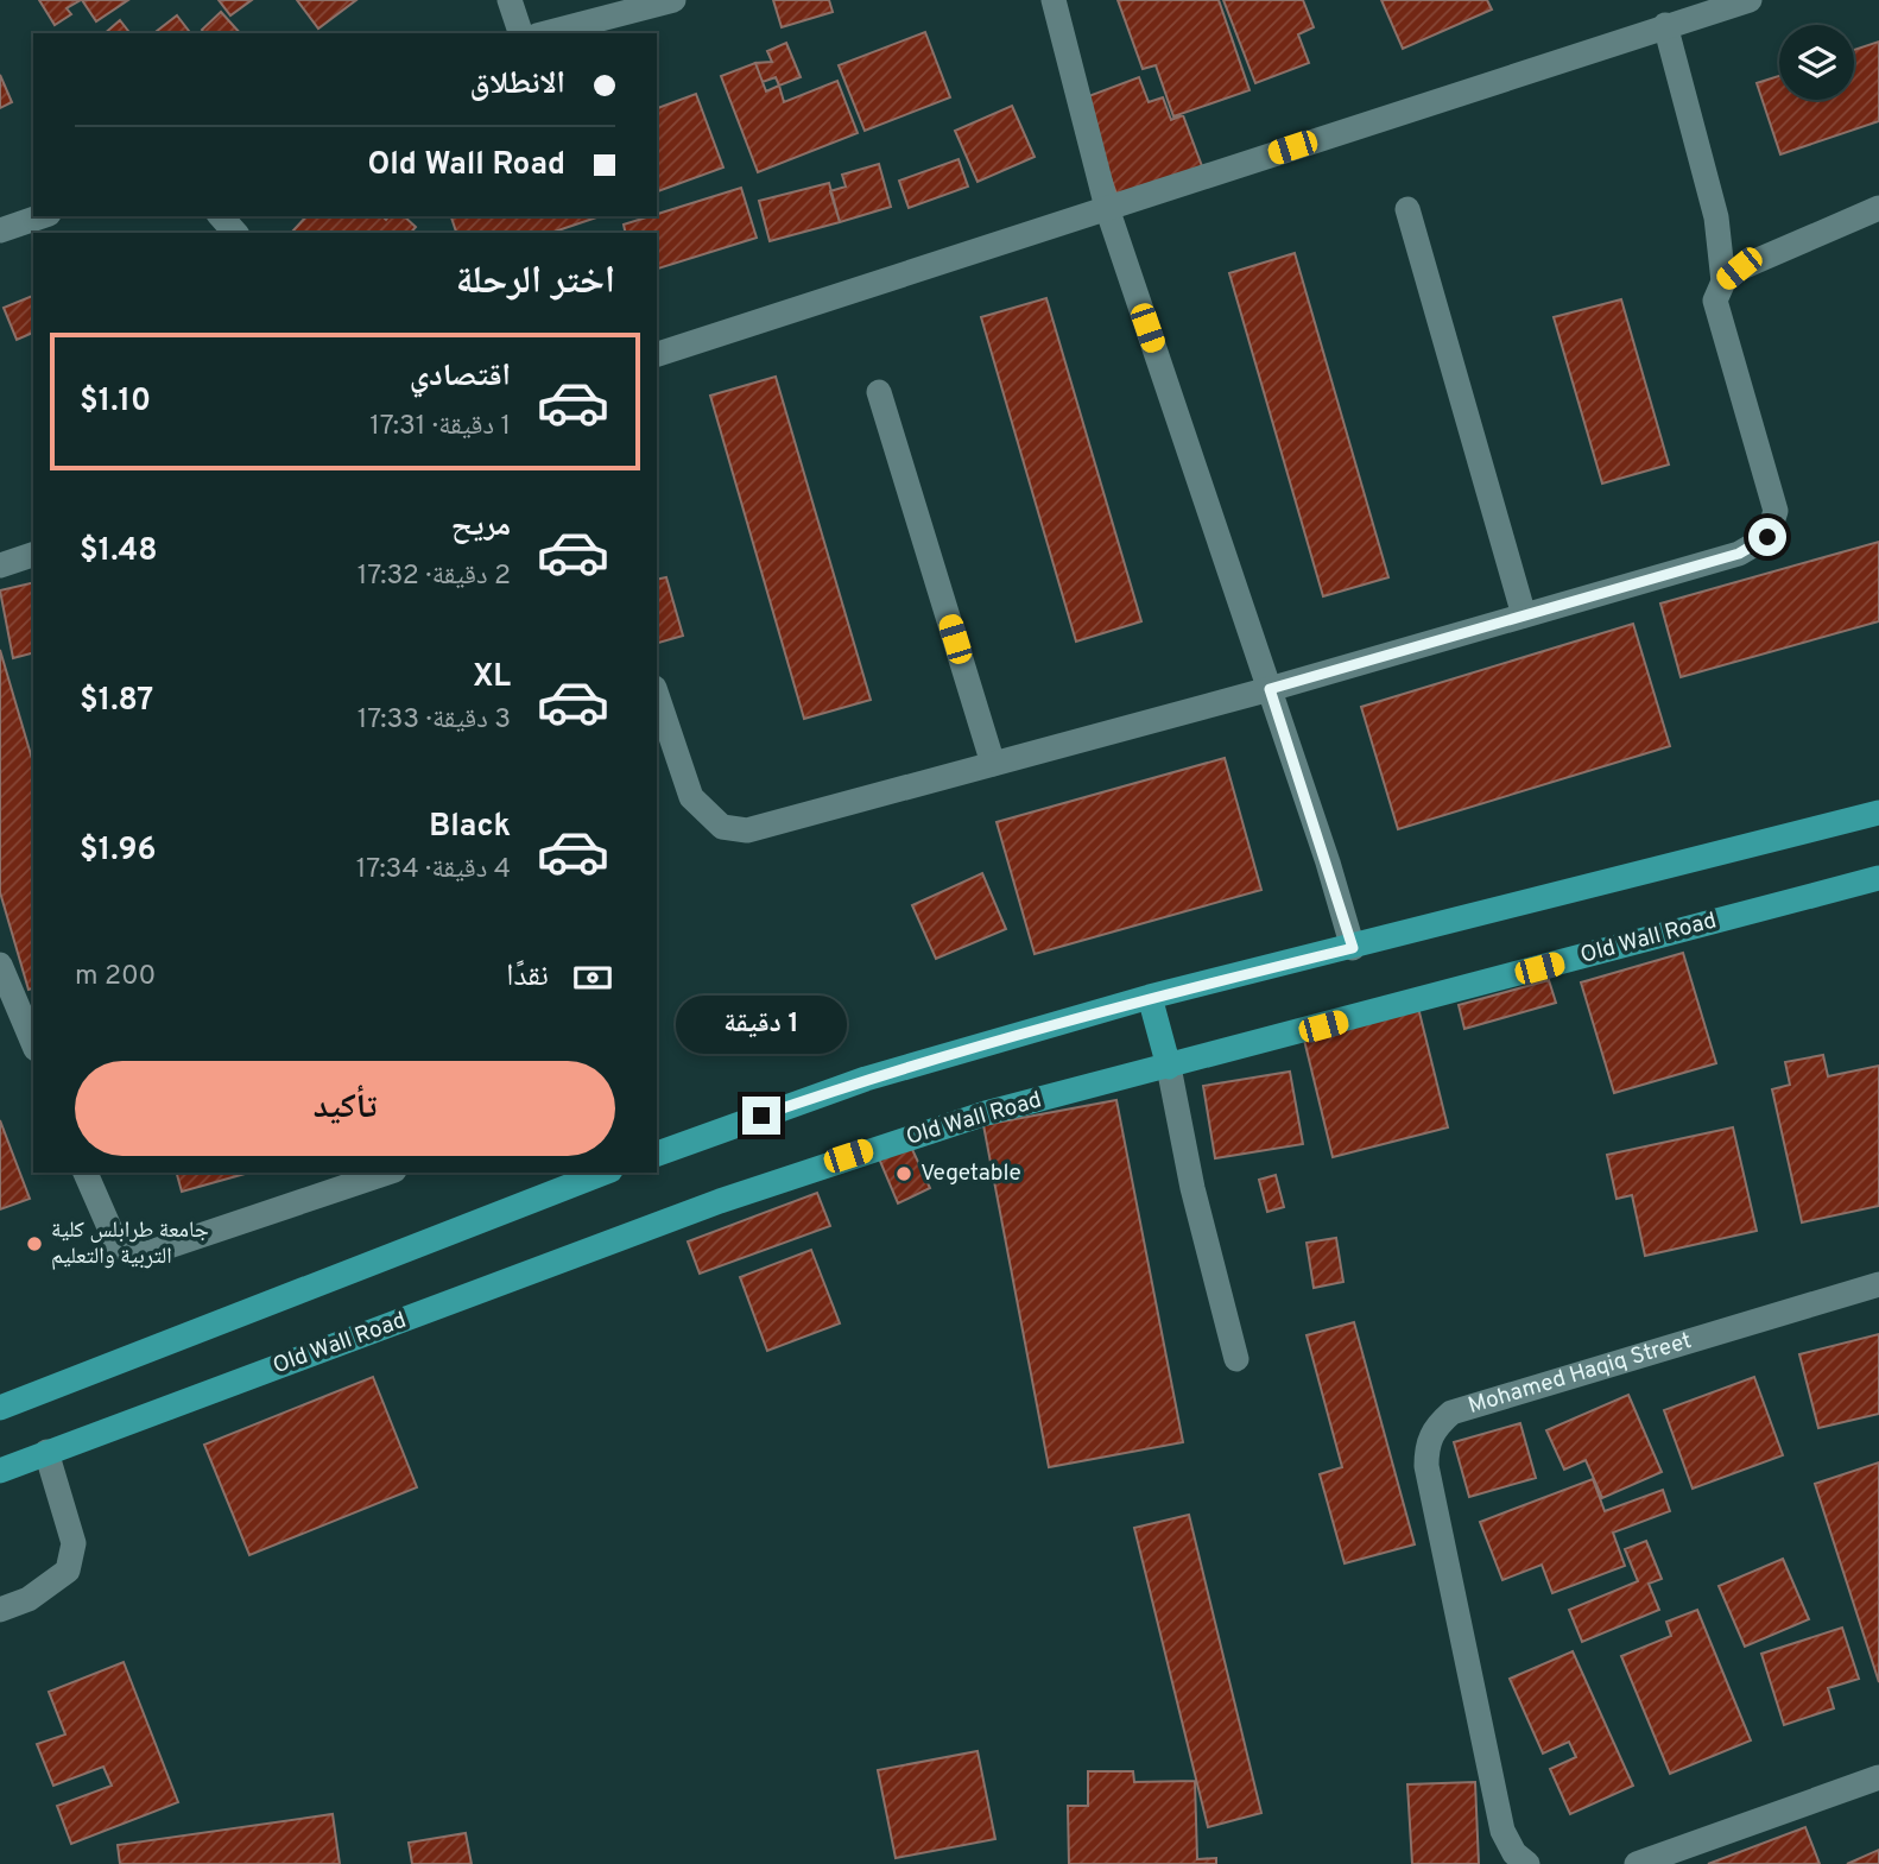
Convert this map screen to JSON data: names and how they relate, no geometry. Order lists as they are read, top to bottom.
{
  "streets": {
    "main road": ["Old Wall Road"],
    "street": ["Mohamed Haqiq Street"]
  },
  "places": ["Vegetable", "جامعة طرابلس كلية التربية والتعليم"],
  "page": {
    "banner": ["الانطلاق", "Old Wall Road"],
    "heading": "اختر الرحلة",
    "list": [
      {
        "name": "اقتصادي",
        "note": "1 دقيقة · 17:31",
        "value": "$1.10"
      },
      {
        "name": "مريح",
        "note": "2 دقيقة · 17:32",
        "value": "$1.48"
      },
      {
        "name": "XL",
        "note": "3 دقيقة · 17:33",
        "value": "$1.87"
      },
      {
        "name": "Black",
        "note": "4 دقيقة · 17:34",
        "value": "$1.96"
      }
    ],
    "pay": ["نقدًا", "200 m"],
    "bubble": "1 دقيقة",
    "buttons": "تأكيد"
  }
}
